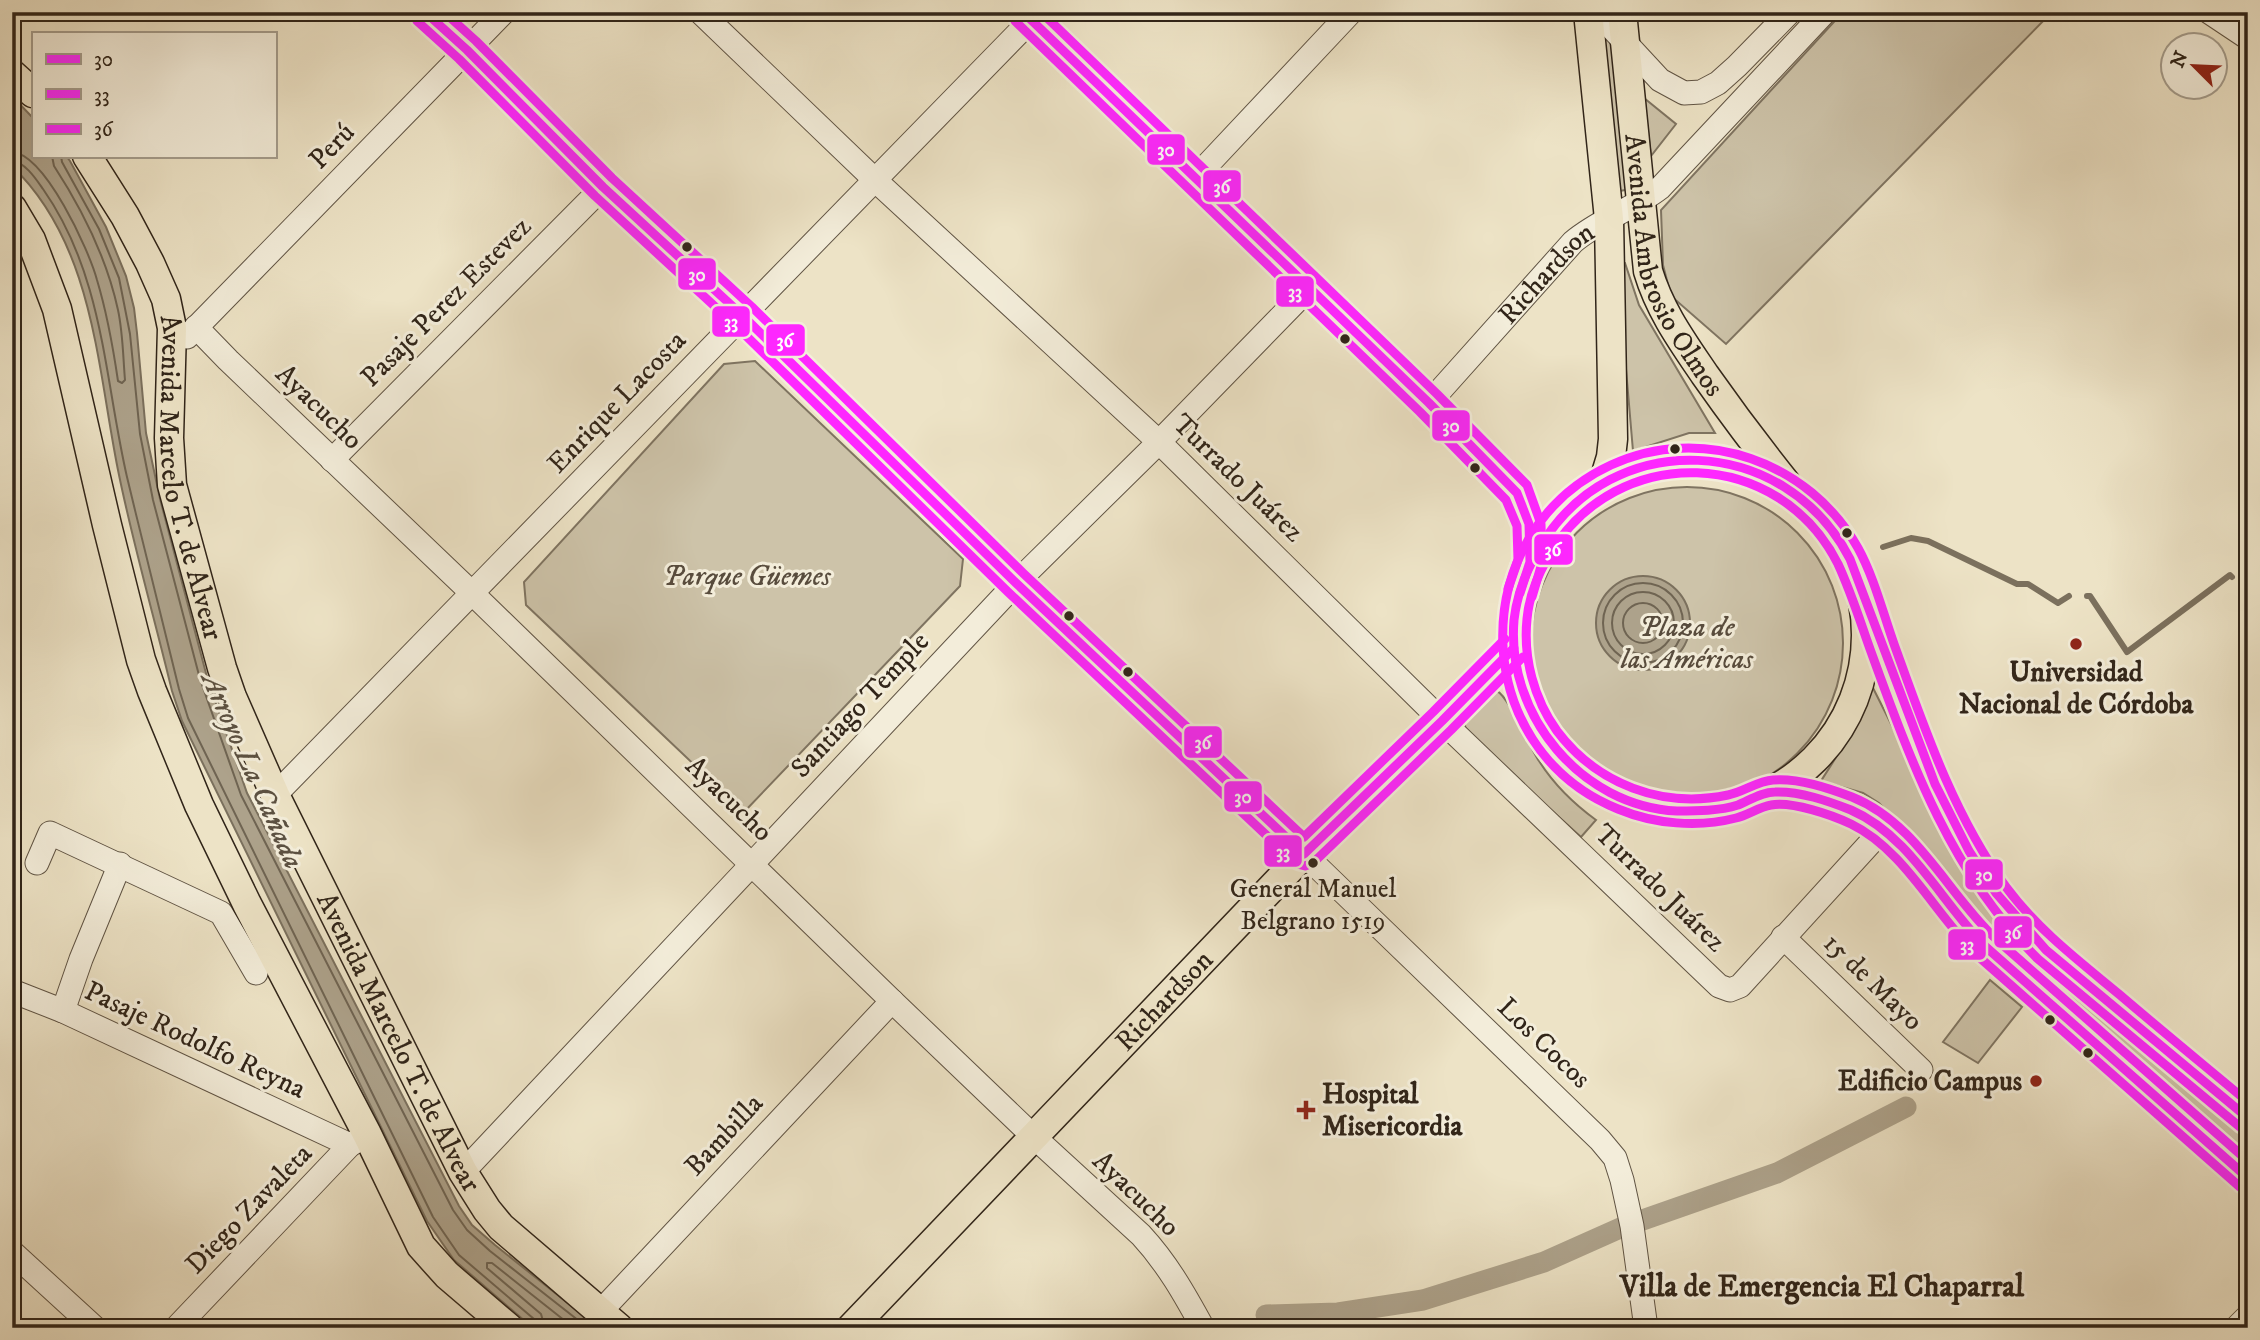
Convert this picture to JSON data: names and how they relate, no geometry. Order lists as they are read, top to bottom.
{
  "streets": {
    "main road": ["Avenida Ambrosio Olmos", "Richardson", "Avenida Marcelo T. de Alvear"],
    "street": [
      "Perú",
      "Pasaje Perez Estevez",
      "Enrique Lacosta",
      "Ayacucho",
      "Turrado Juárez",
      "Santiago Temple",
      "15 de Mayo",
      "Pasaje Rodolfo Reyna",
      "Los Cocos",
      "Bambilla",
      "Diego Zavaleta"
    ]
  },
  "crossings": [
    ["Perú", "Ayacucho"],
    ["Perú", "Avenida Marcelo T. de Alvear"],
    ["Perú", "Los Cocos"],
    ["Avenida Ambrosio Olmos", "Richardson"],
    ["Richardson", "Ayacucho"],
    ["Richardson", "Turrado Juárez"],
    ["Richardson", "Los Cocos"],
    ["Pasaje Perez Estevez", "Ayacucho"],
    ["Pasaje Perez Estevez", "Los Cocos"],
    ["Enrique Lacosta", "Ayacucho"],
    ["Enrique Lacosta", "Avenida Marcelo T. de Alvear"],
    ["Enrique Lacosta", "Turrado Juárez"],
    ["Enrique Lacosta", "Los Cocos"],
    ["Ayacucho", "Santiago Temple"],
    ["Ayacucho", "Bambilla"],
    ["Avenida Marcelo T. de Alvear", "Santiago Temple"],
    ["Avenida Marcelo T. de Alvear", "Bambilla"],
    ["Turrado Juárez", "Santiago Temple"],
    ["Turrado Juárez", "15 de Mayo"],
    ["Santiago Temple", "Los Cocos"],
    ["Pasaje Rodolfo Reyna", "Diego Zavaleta"]
  ],
  "districts": ["Villa de Emergencia El Chaparral"],
  "water": ["Arroyo La Cañada"],
  "parks": ["Parque Güemes", "Plaza de las Américas"],
  "places": {
    "other": ["Universidad Nacional de Córdoba", "General Manuel Belgrano 1519", "Edificio Campus"],
    "health": ["Hospital Misericordia"]
  },
  "lines": ["transit line 30", "transit line 36", "transit line 33"],
  "legend": ["30", "33", "36"],
  "north": "top left"
}
